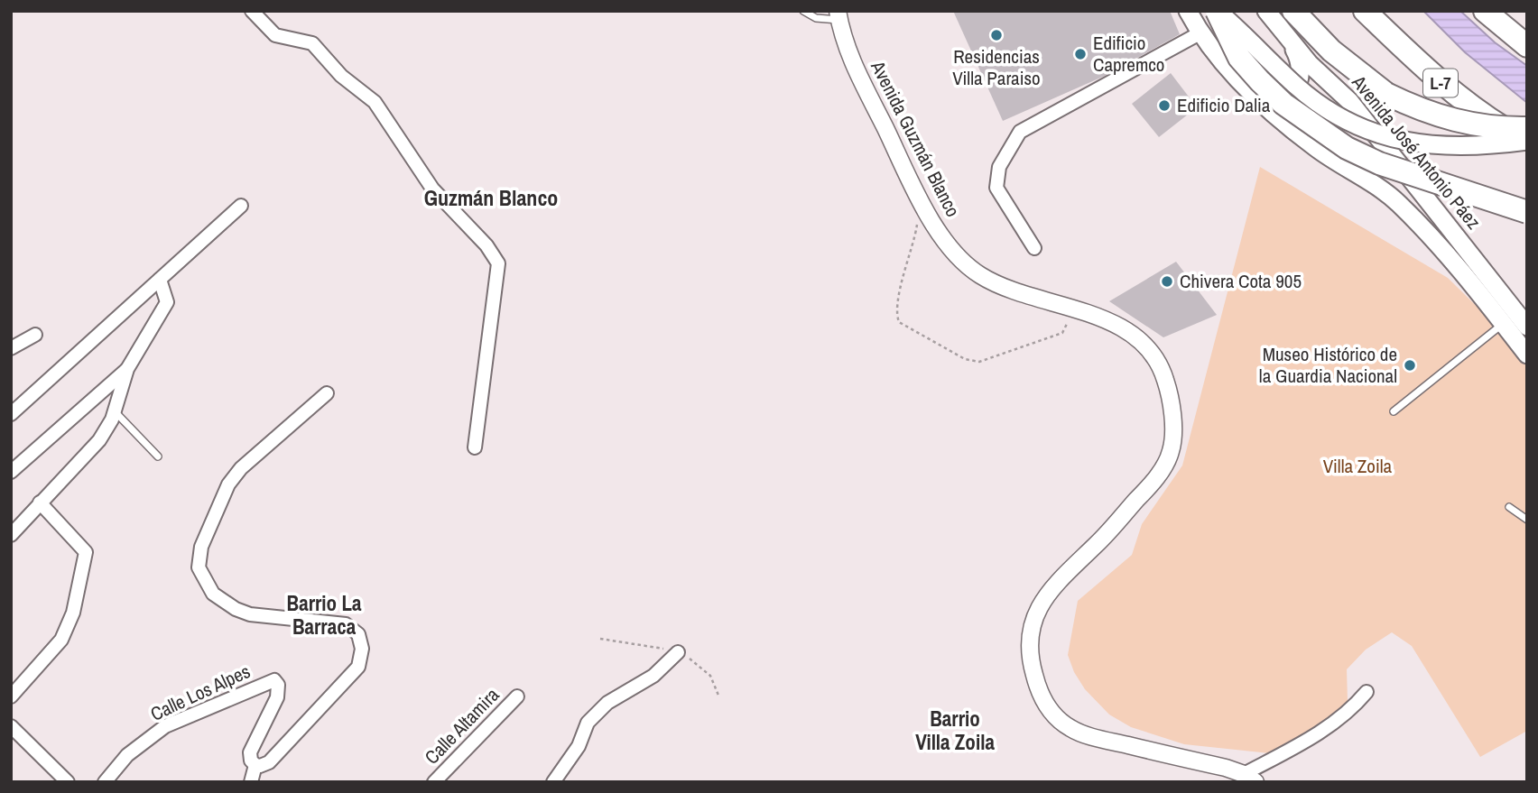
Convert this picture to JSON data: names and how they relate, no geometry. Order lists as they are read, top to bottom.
{
  "streets": {
    "highway": ["L-7"],
    "main road": ["Avenida José Antonio Páez"],
    "street": ["Avenida Guzmán Blanco", "Calle Los Alpes", "Calle Altamira"]
  },
  "districts": ["Guzmán Blanco", "Barrio La Barraca", "Barrio Villa Zoila"],
  "parks": ["Villa Zoila"],
  "places": [
    "Residencias Villa Paraiso",
    "Edificio Capremco",
    "Edificio Dalia",
    "Chivera Cota 905",
    "Museo Histórico de la Guardia Nacional"
  ]
}
